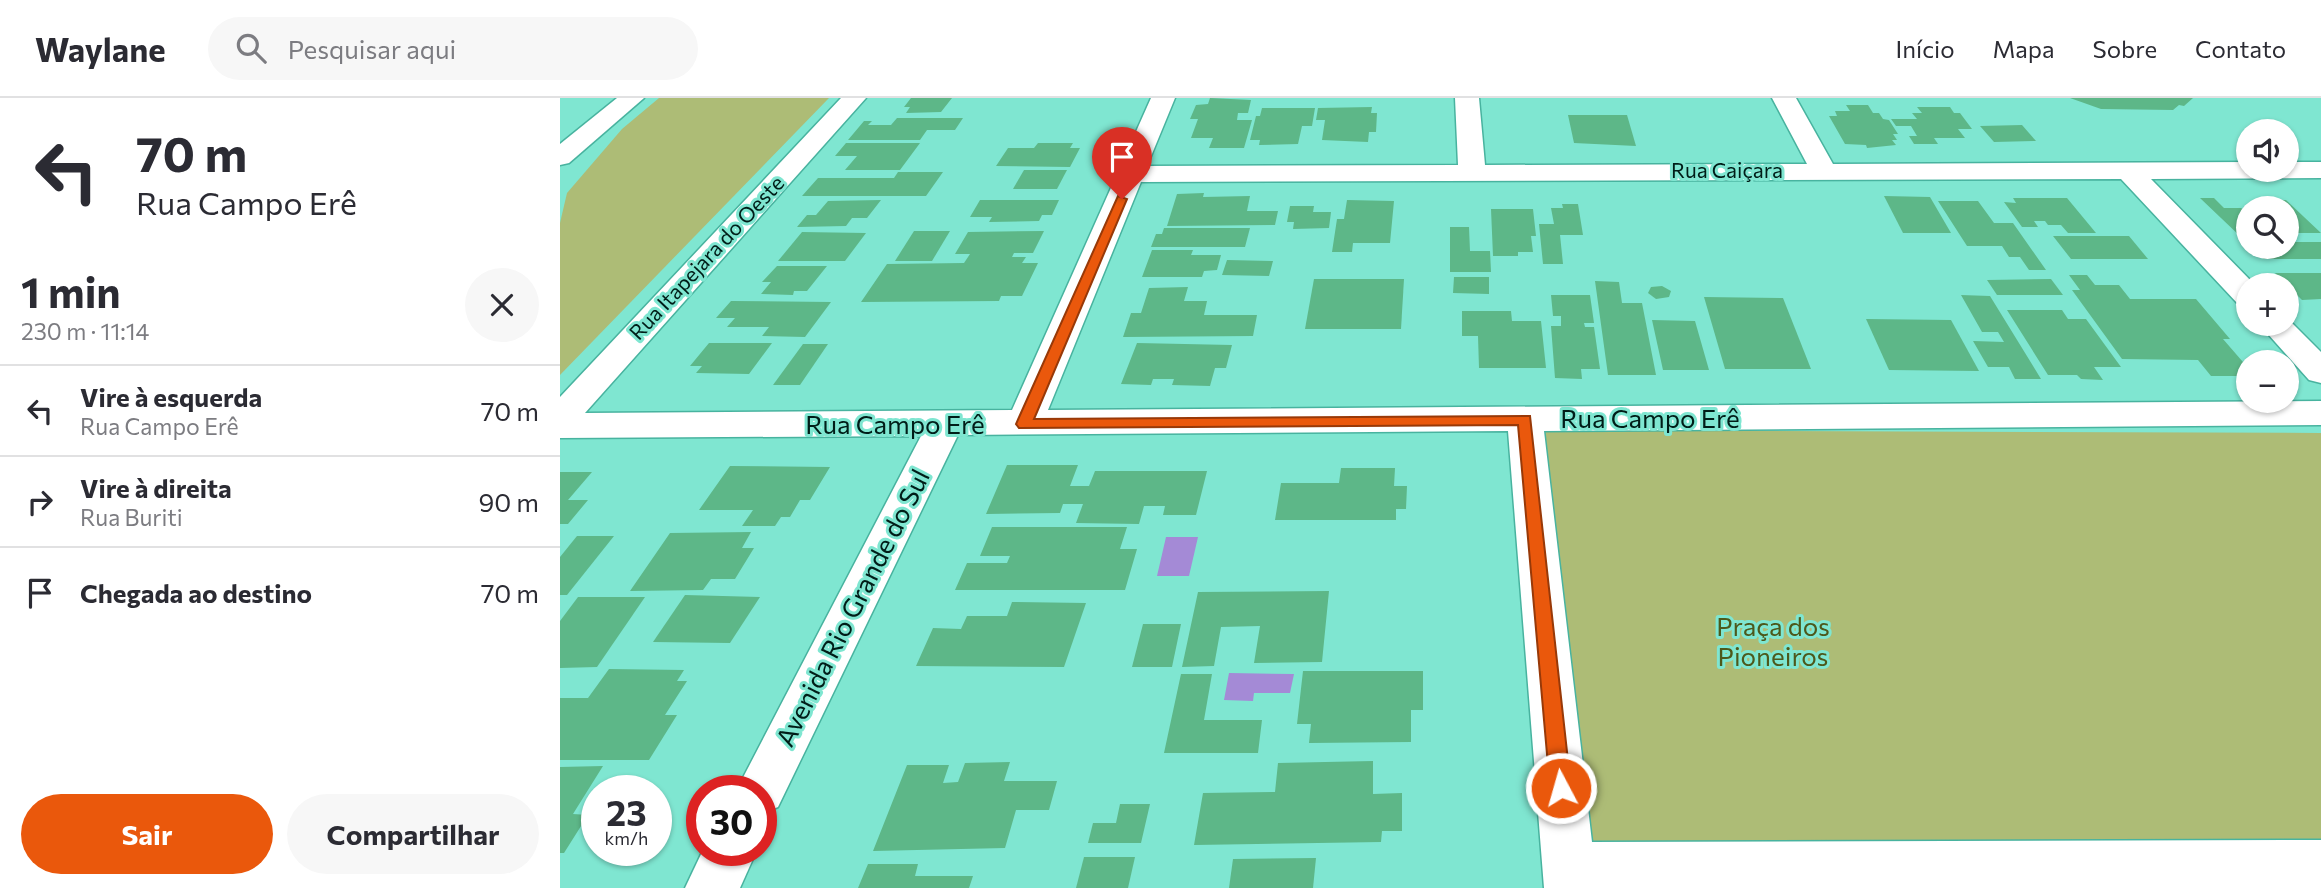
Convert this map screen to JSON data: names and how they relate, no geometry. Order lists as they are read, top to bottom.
{
  "streets": {
    "main road": [
      "Rua Caiçara",
      "Rua Itapejara do Oeste",
      "Rua Campo Erê",
      "Avenida Rio Grande do Sul"
    ]
  },
  "crossings": [
    ["Rua Campo Erê", "Avenida Rio Grande do Sul"]
  ],
  "parks": ["Praça dos Pioneiros"],
  "page": {
    "header": "Waylane",
    "search": "Pesquisar aqui",
    "nav": [
      "Início",
      "Mapa",
      "Sobre",
      "Contato"
    ],
    "turn": ["70 m", "Rua Campo Erê"],
    "map_buttons": ["+", "−"],
    "heading": ["1 min", "230 m · 11:14"],
    "list": [
      {
        "name": "Vire à esquerda",
        "note": "Rua Campo Erê",
        "value": "70 m"
      },
      {
        "name": "Vire à direita",
        "note": "Rua Buriti",
        "value": "90 m"
      },
      {
        "name": "Chegada ao destino",
        "value": "70 m"
      }
    ],
    "speed": "23 km/h",
    "limit": "30",
    "buttons": ["Sair", "Compartilhar"]
  }
}
